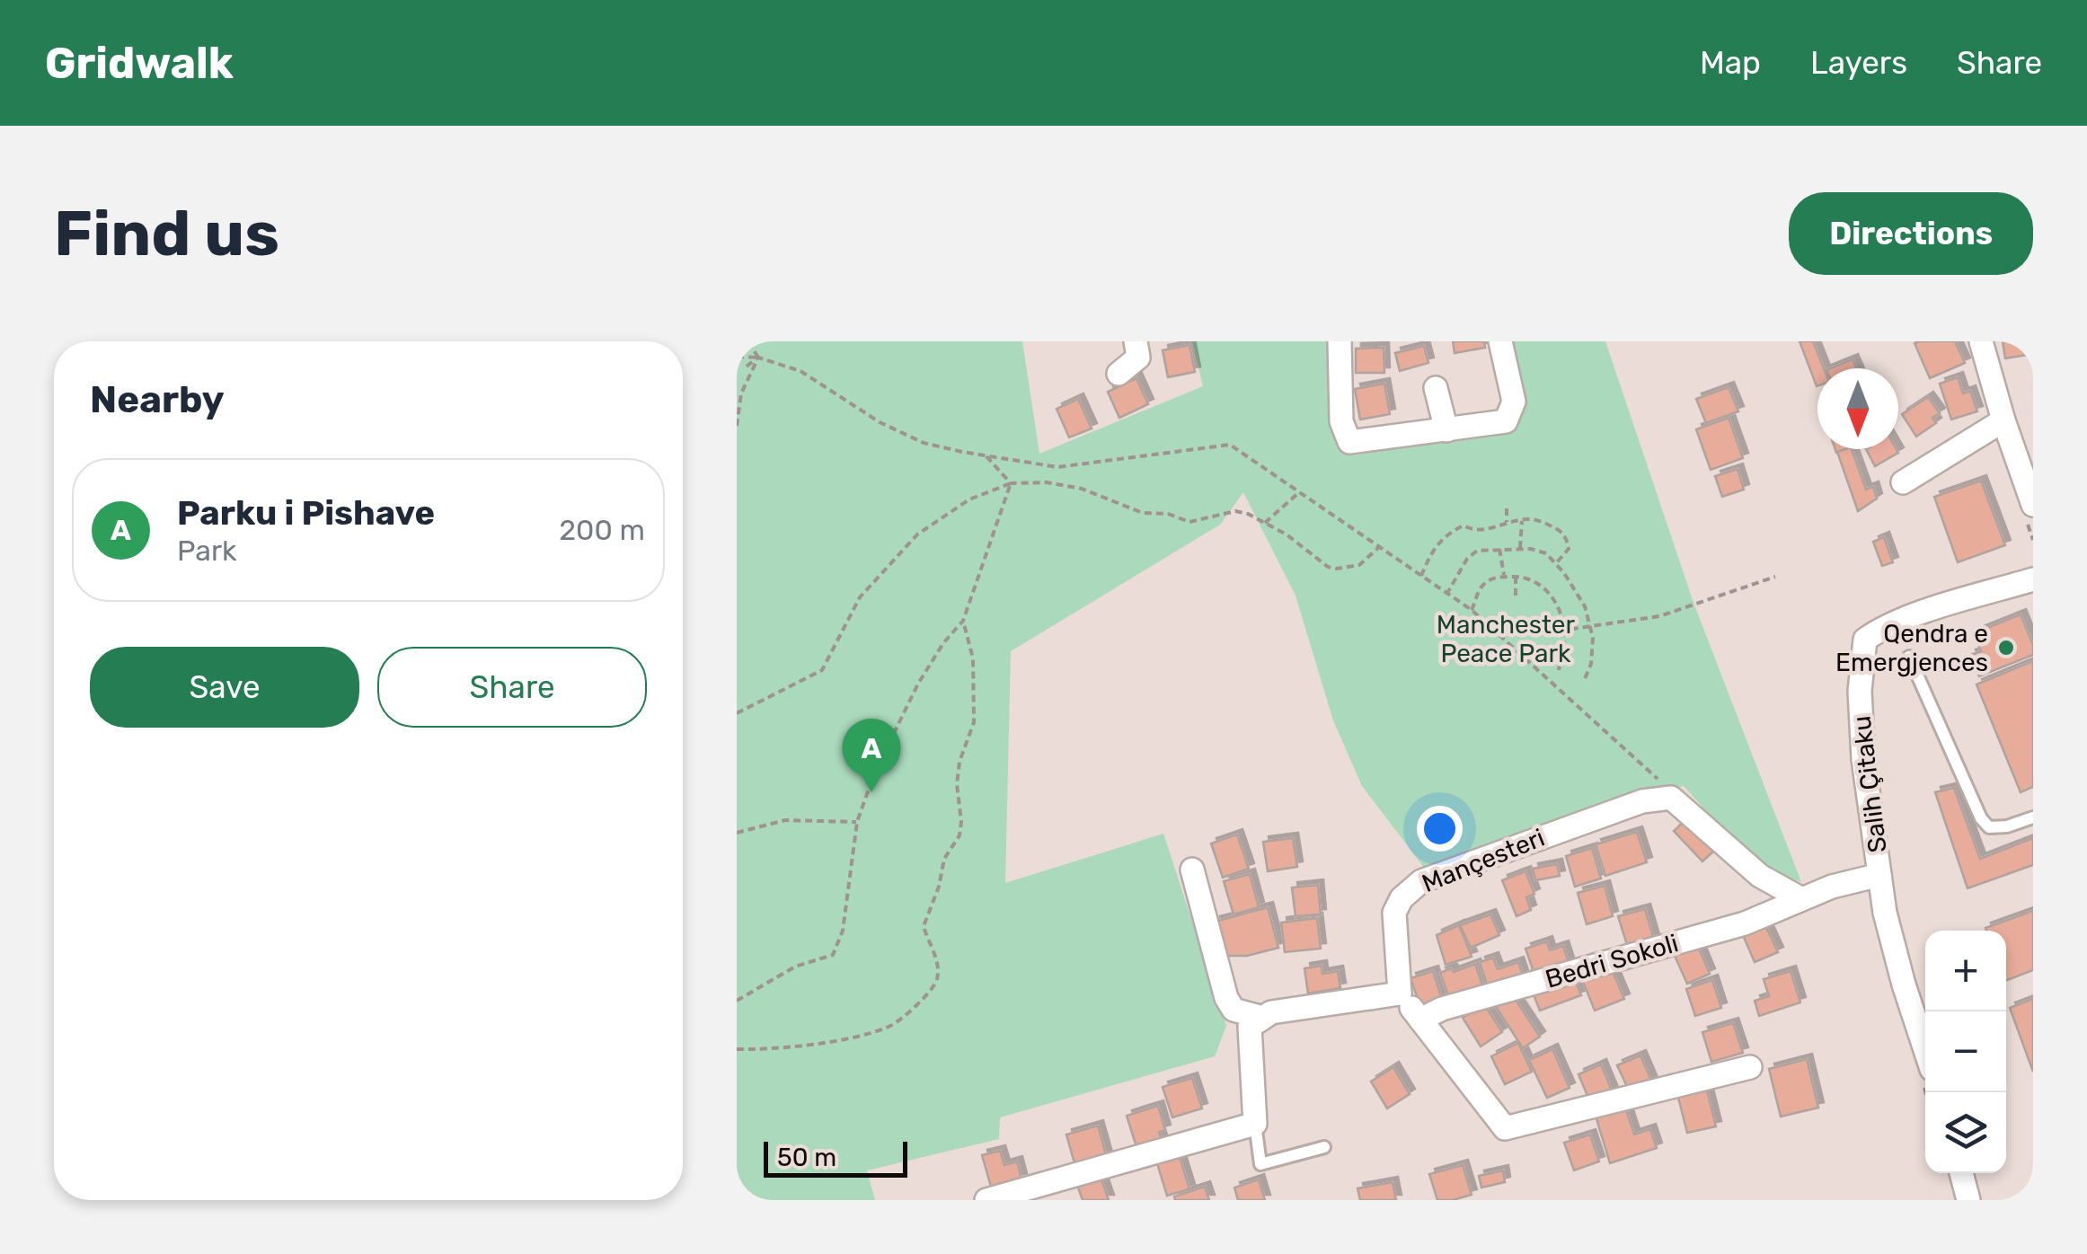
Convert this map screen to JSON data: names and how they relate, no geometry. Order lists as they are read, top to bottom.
{
  "streets": {
    "street": ["Salih Çitaku", "Mançesteri", "Bedri Sokoli"]
  },
  "crossings": [
    ["Salih Çitaku", "Mançesteri"],
    ["Salih Çitaku", "Bedri Sokoli"],
    ["Mançesteri", "Bedri Sokoli"]
  ],
  "parks": ["Manchester Peace Park"],
  "places": ["Qendra e Emergjences"],
  "scale_bar": "50 m",
  "north": "bottom",
  "page": {
    "header": "Gridwalk",
    "nav": ["Map", "Layers", "Share"],
    "buttons": [
      "Directions",
      ["Save", "Share"]
    ],
    "title": "Find us",
    "heading": "Nearby",
    "list": [
      {
        "mark": "A",
        "name": "Parku i Pishave",
        "note": "Park",
        "value": "200 m"
      }
    ],
    "pins": "A",
    "map_buttons": ["+", "−"],
    "scale": "50 m"
  }
}
